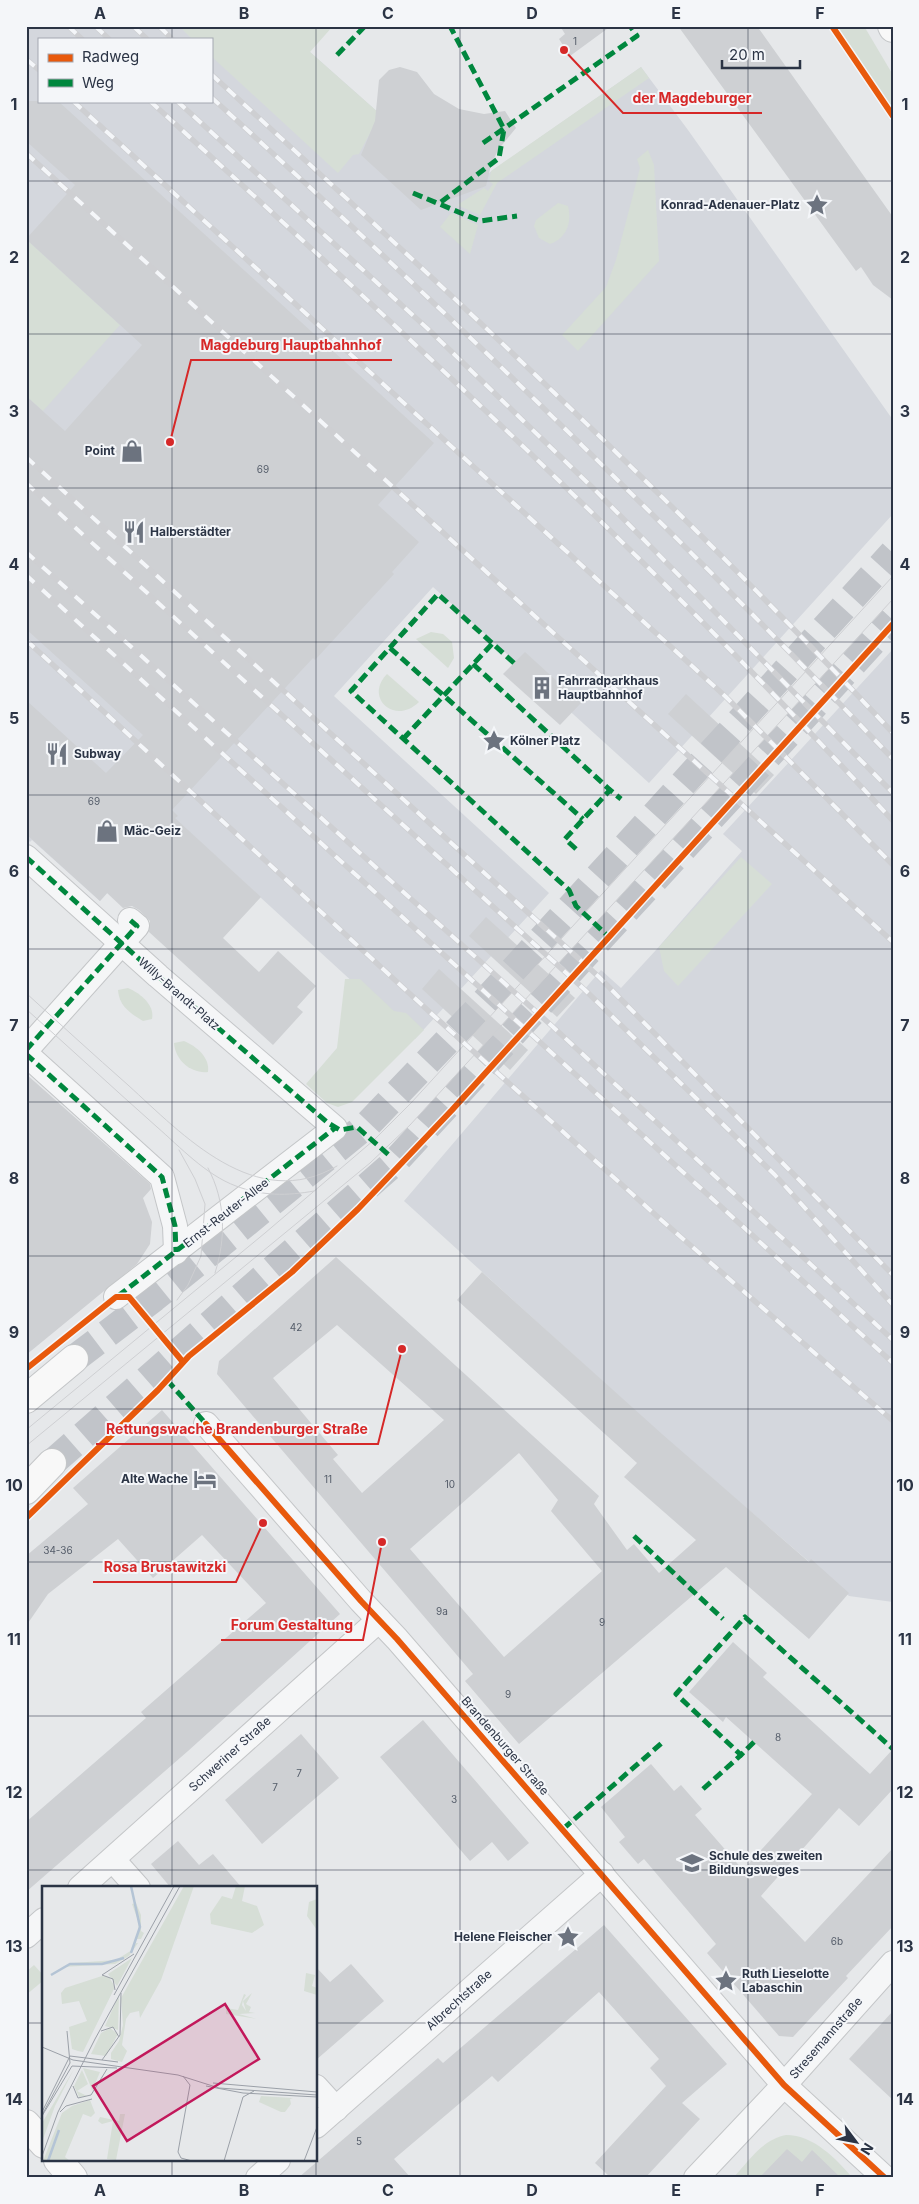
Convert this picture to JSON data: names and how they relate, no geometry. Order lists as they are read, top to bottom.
{
  "streets": {
    "street": [
      "Willy-Brandt-Platz",
      "Ernst-Reuter-Allee",
      "Brandenburger Straße",
      "Schweriner Straße",
      "Albrechtstraße",
      "Stresemannstraße"
    ]
  },
  "crossings": [
    ["Willy-Brandt-Platz", "Ernst-Reuter-Allee"],
    ["Brandenburger Straße", "Schweriner Straße"],
    ["Brandenburger Straße", "Albrechtstraße"],
    ["Brandenburger Straße", "Stresemannstraße"]
  ],
  "places": {
    "other": [
      "der Magdeburger",
      "Magdeburg Hauptbahnhof",
      "Rettungswache Brandenburger Straße",
      "Rosa Brustawitzki",
      "Forum Gestaltung"
    ],
    "place": [
      "Konrad-Adenauer-Platz",
      "Kölner Platz",
      "Helene Fleischer",
      "Ruth Lieselotte Labaschin"
    ],
    "shop": ["Point", "Mäc-Geiz"],
    "restaurant": ["Halberstädter", "Subway"],
    "building": ["Fahrradparkhaus Hauptbahnhof"],
    "hotel": ["Alte Wache"],
    "school or university": ["Schule des zweiten Bildungsweges"]
  },
  "house_numbers": [
    "1",
    "69",
    "69",
    "42",
    "11",
    "10",
    "34-36",
    "9a",
    "9",
    "9",
    "8",
    "7",
    "7",
    "3",
    "6b",
    "5"
  ],
  "legend": ["Radweg", "Weg"],
  "scale_bar": "20 m",
  "north": "bottom right",
  "grid": {
    "columns": [
      "A",
      "B",
      "C",
      "D",
      "E",
      "F"
    ],
    "rows": [
      "1",
      "2",
      "3",
      "4",
      "5",
      "6",
      "7",
      "8",
      "9",
      "10",
      "11",
      "12",
      "13",
      "14"
    ]
  }
}
